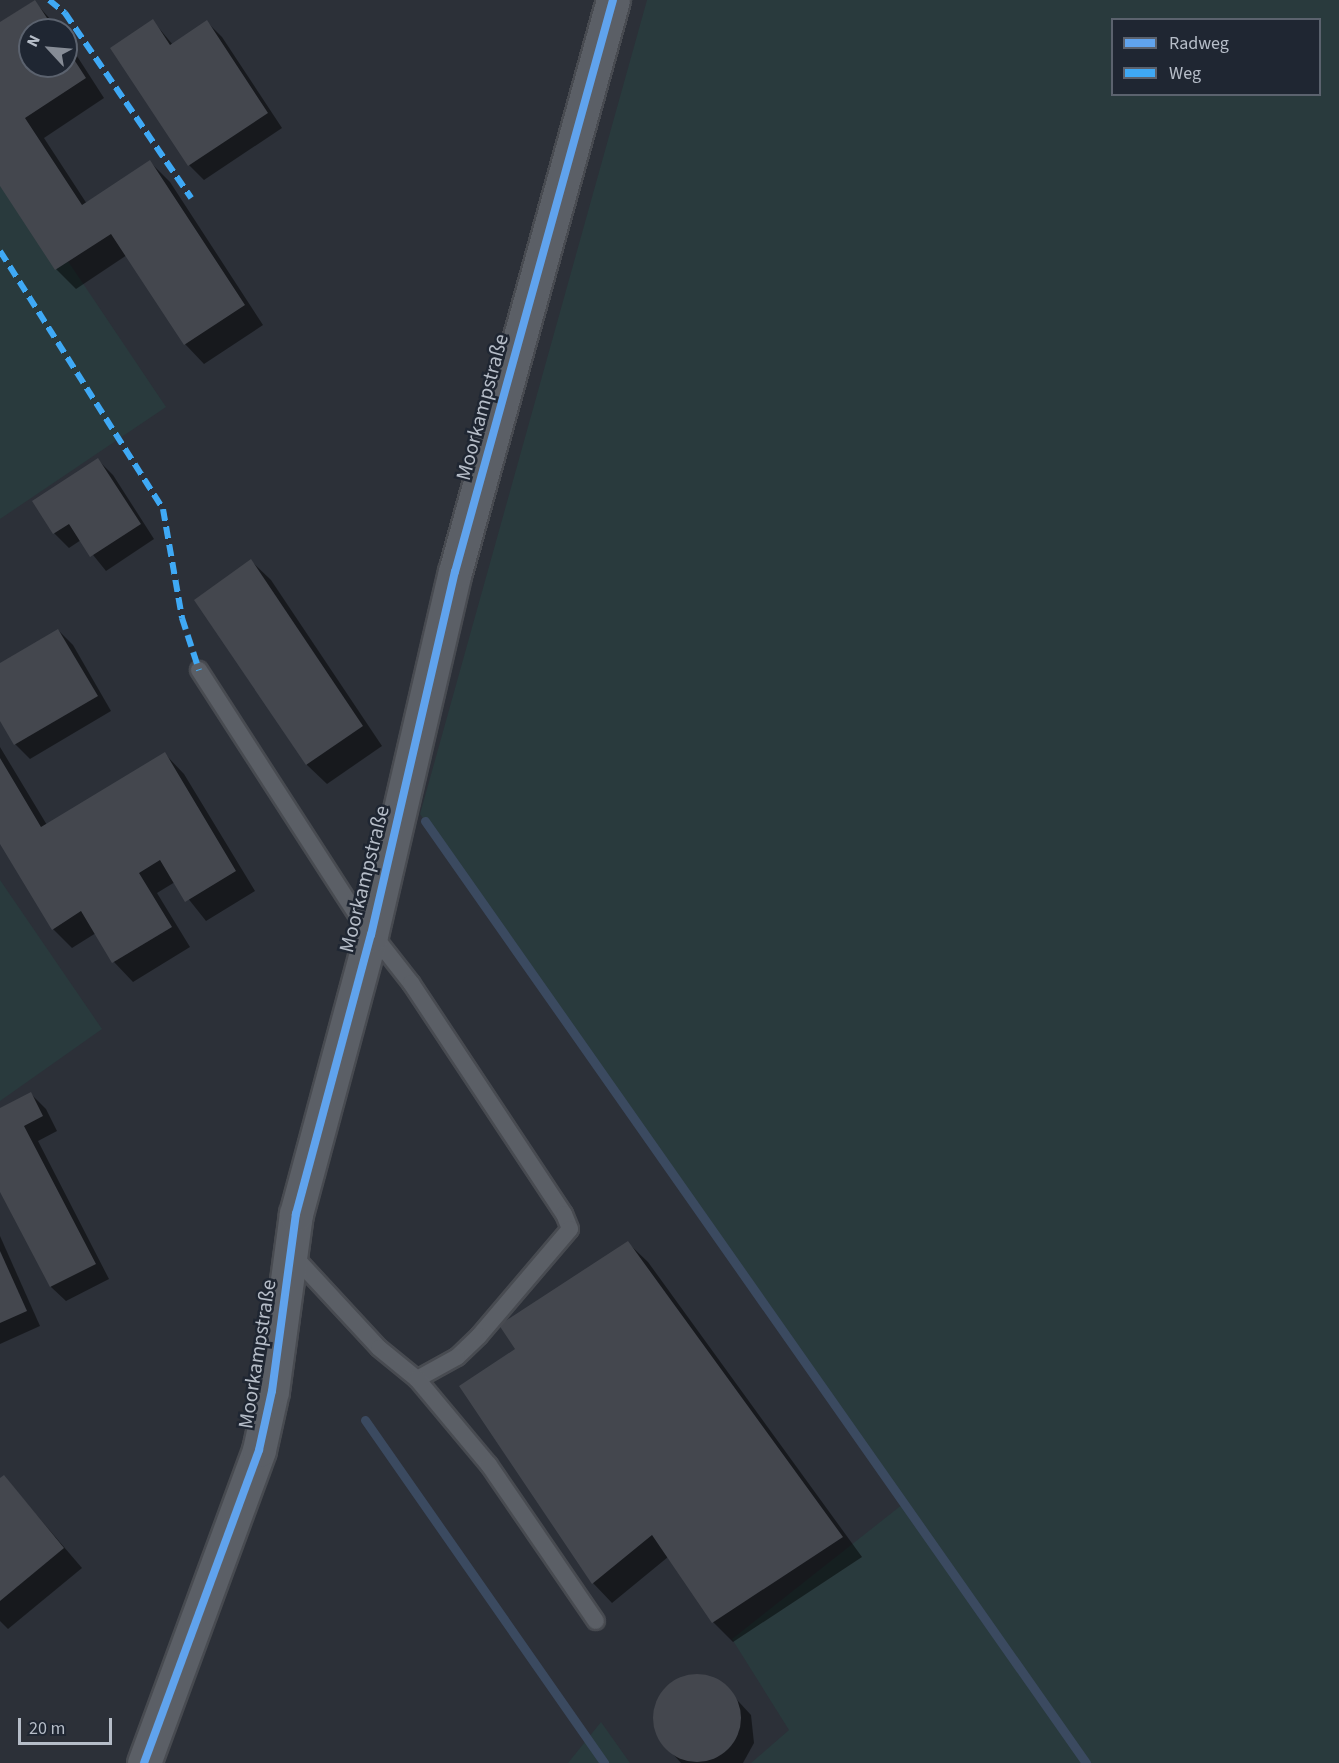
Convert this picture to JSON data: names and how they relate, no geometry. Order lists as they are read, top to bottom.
{
  "streets": {
    "street": ["Moorkampstraße"]
  },
  "legend": ["Radweg", "Weg"],
  "scale_bar": "20 m",
  "north": "top left"
}
